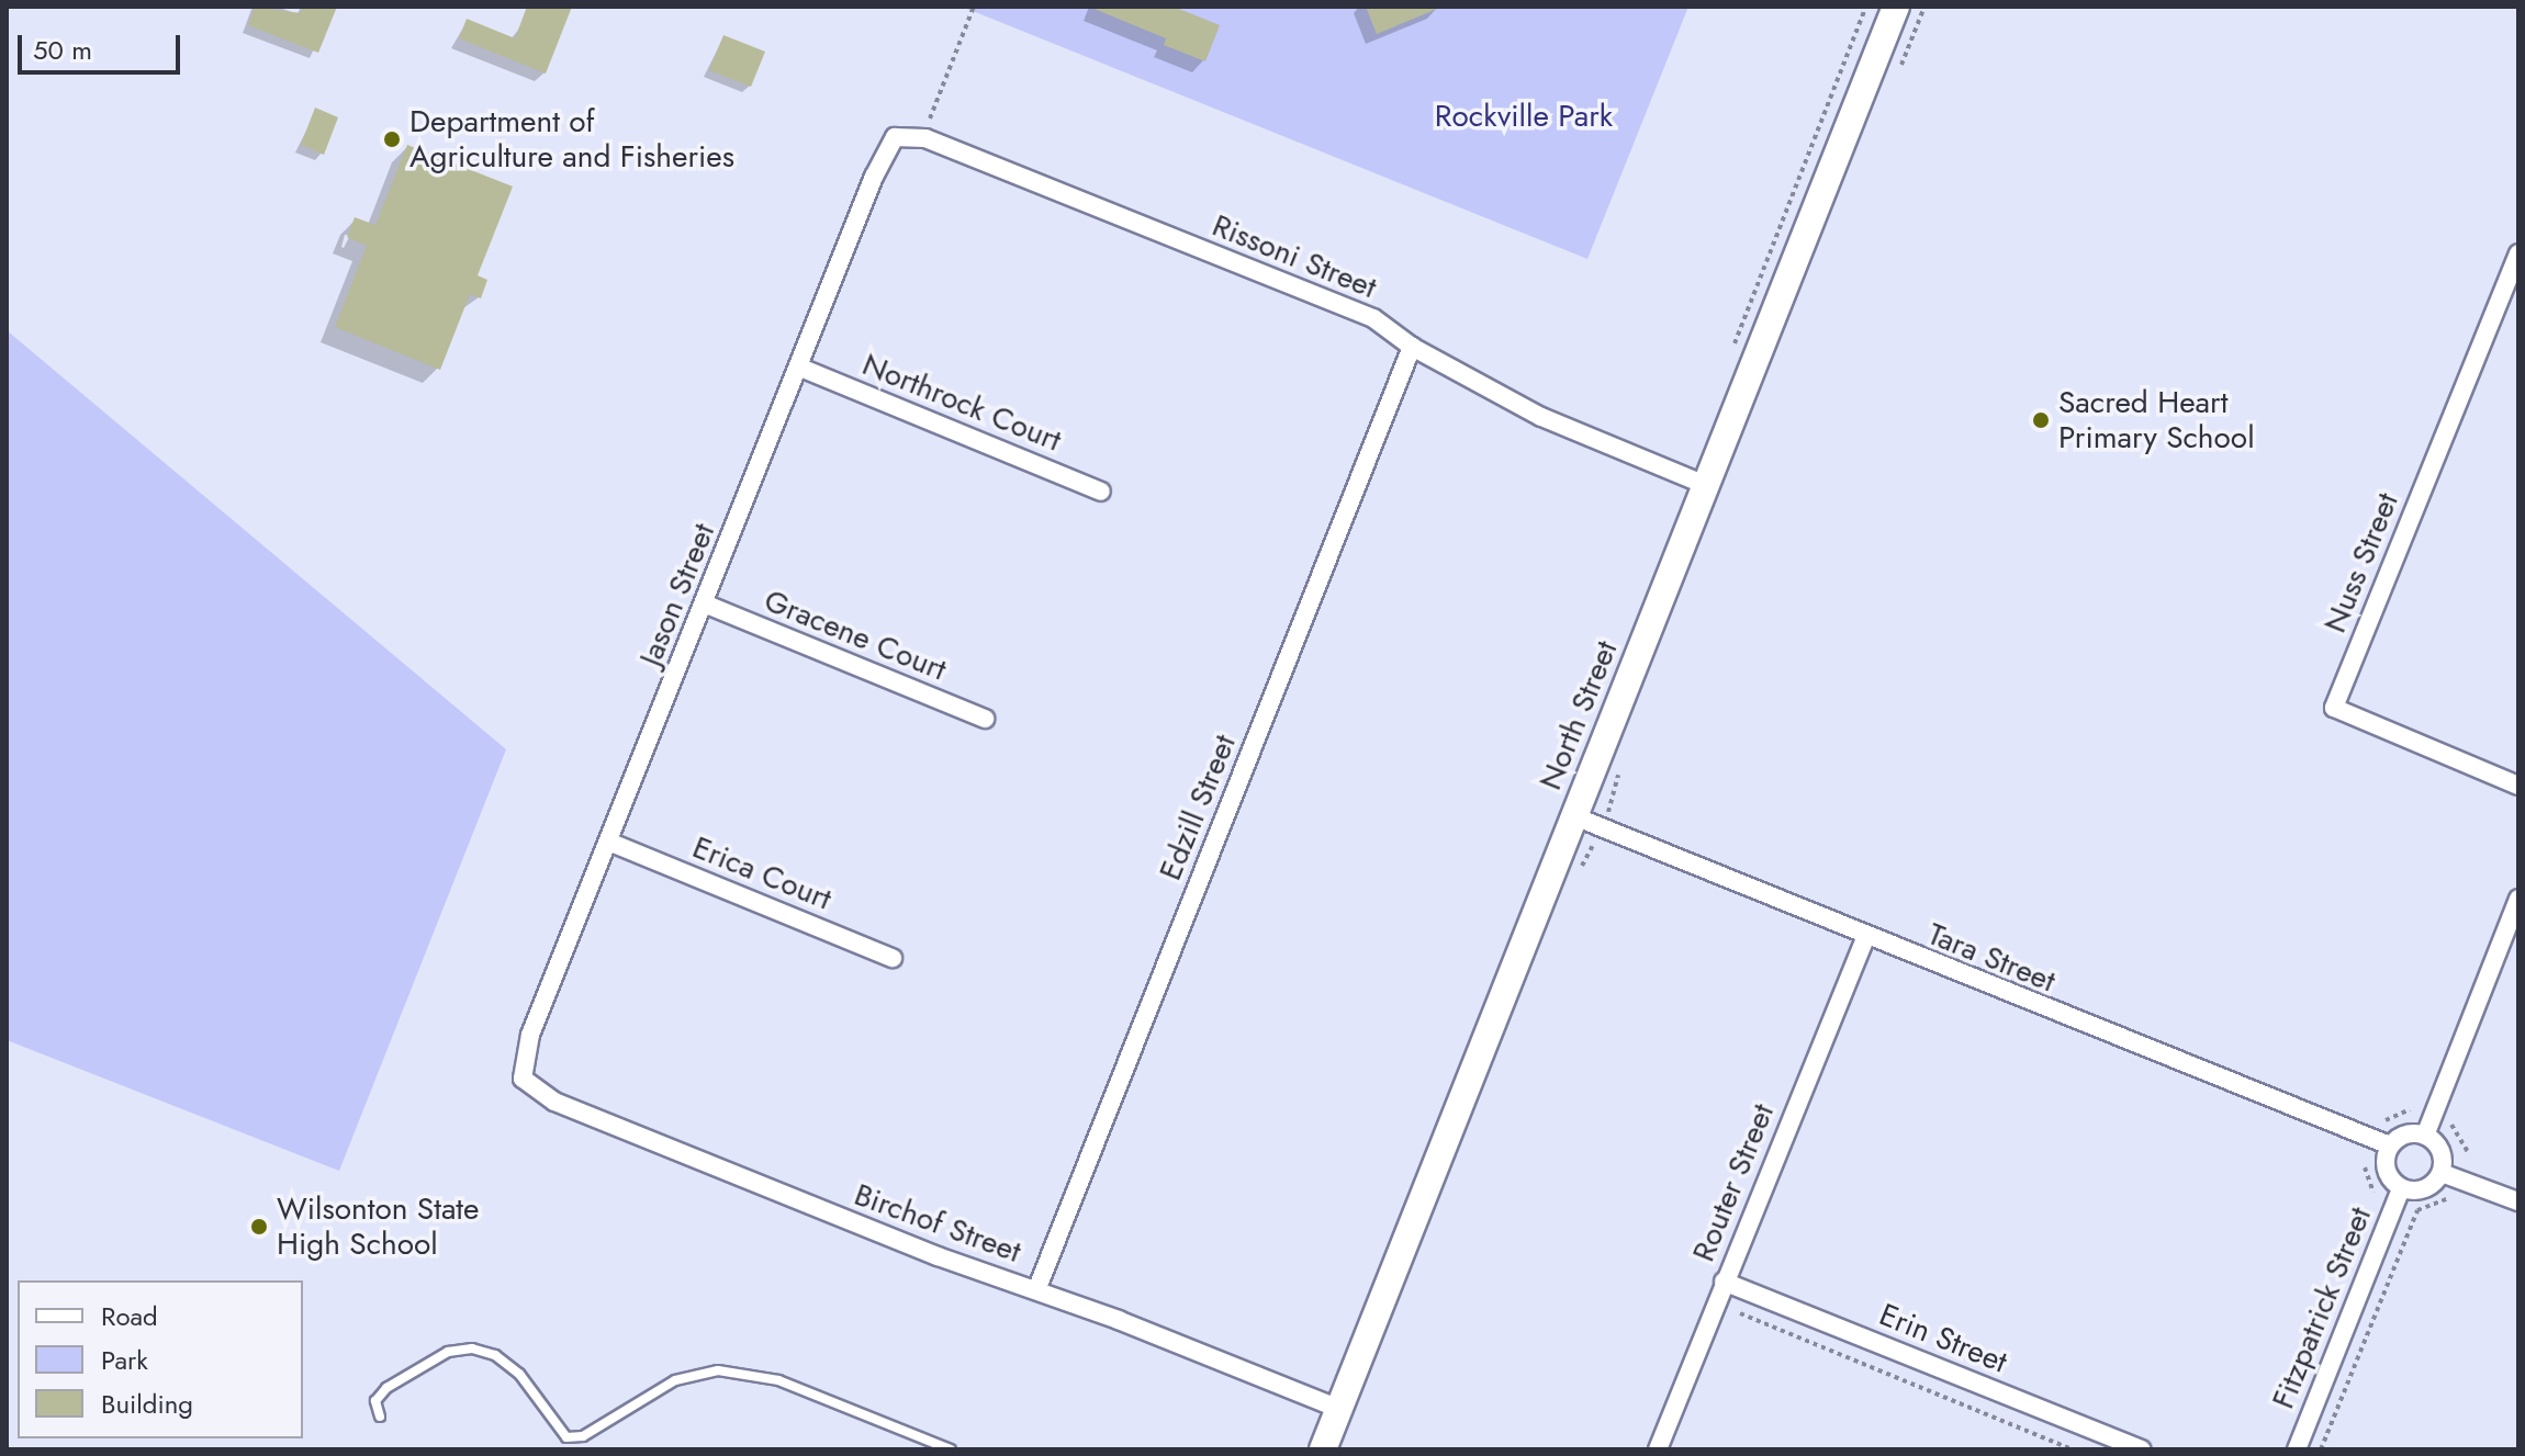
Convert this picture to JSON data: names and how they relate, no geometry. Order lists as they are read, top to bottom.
{
  "streets": {
    "street": [
      "Rissoni Street",
      "Northrock Court",
      "Nuss Street",
      "Jason Street",
      "Gracene Court",
      "North Street",
      "Edzill Street",
      "Erica Court",
      "Tara Street",
      "Router Street",
      "Birchof Street",
      "Fitzpatrick Street",
      "Erin Street"
    ]
  },
  "crossings": [
    ["Rissoni Street", "Jason Street"],
    ["Rissoni Street", "North Street"],
    ["Rissoni Street", "Edzill Street"],
    ["Northrock Court", "Jason Street"],
    ["Jason Street", "Gracene Court"],
    ["Jason Street", "Erica Court"],
    ["Jason Street", "Birchof Street"],
    ["North Street", "Tara Street"],
    ["North Street", "Birchof Street"],
    ["Edzill Street", "Birchof Street"],
    ["Tara Street", "Router Street"],
    ["Tara Street", "Fitzpatrick Street"],
    ["Router Street", "Erin Street"]
  ],
  "parks": ["Rockville Park"],
  "places": ["Department of Agriculture and Fisheries", "Sacred Heart Primary School", "Wilsonton State High School"],
  "legend": ["Road", "Park", "Building"],
  "scale_bar": "50 m"
}
